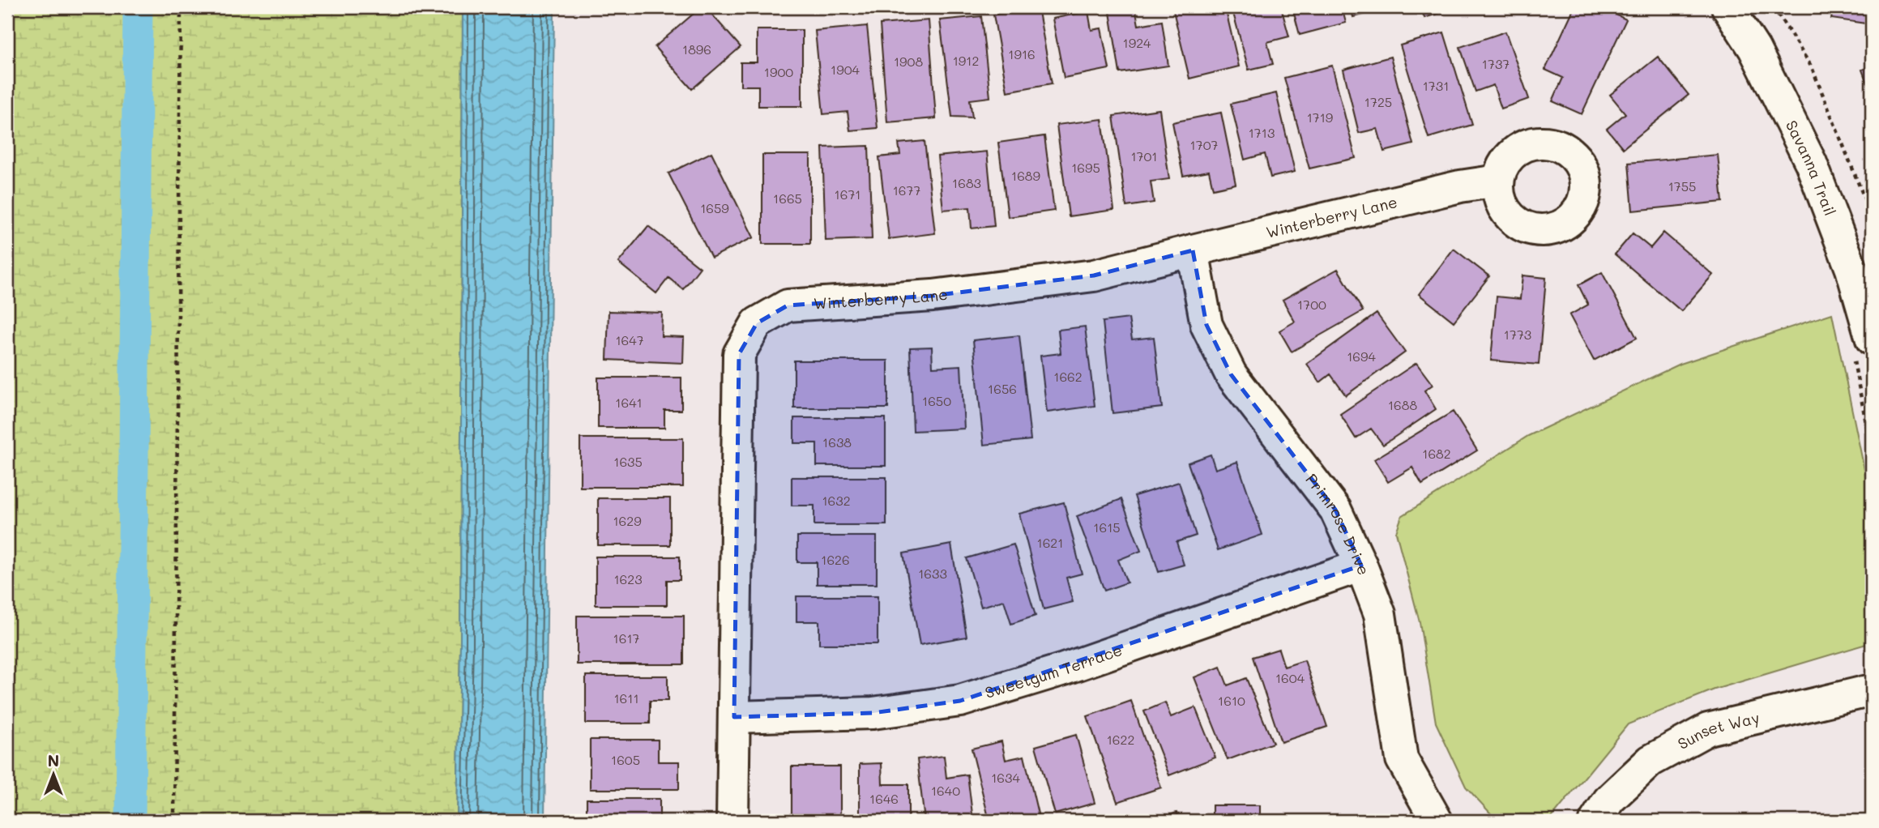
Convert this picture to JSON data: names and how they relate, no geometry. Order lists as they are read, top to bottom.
{
  "streets": {
    "street": [
      "Savanna Trail",
      "Winterberry Lane",
      "Primrose Drive",
      "Sweetgum Terrace",
      "Sunset Way"
    ]
  },
  "crossings": [
    ["Winterberry Lane", "Primrose Drive"],
    ["Winterberry Lane", "Sweetgum Terrace"],
    ["Primrose Drive", "Sweetgum Terrace"]
  ],
  "house_numbers": [
    "1924",
    "1896",
    "1916",
    "1912",
    "1908",
    "1737",
    "1904",
    "1900",
    "1731",
    "1725",
    "1719",
    "1713",
    "1707",
    "1701",
    "1695",
    "1689",
    "1683",
    "1755",
    "1677",
    "1671",
    "1665",
    "1659",
    "1700",
    "1773",
    "1647",
    "1694",
    "1662",
    "1656",
    "1650",
    "1641",
    "1688",
    "1638",
    "1682",
    "1635",
    "1632",
    "1629",
    "1615",
    "1621",
    "1626",
    "1633",
    "1623",
    "1617",
    "1604",
    "1611",
    "1610",
    "1622",
    "1605",
    "1634",
    "1640",
    "1646"
  ],
  "north": "top"
}
